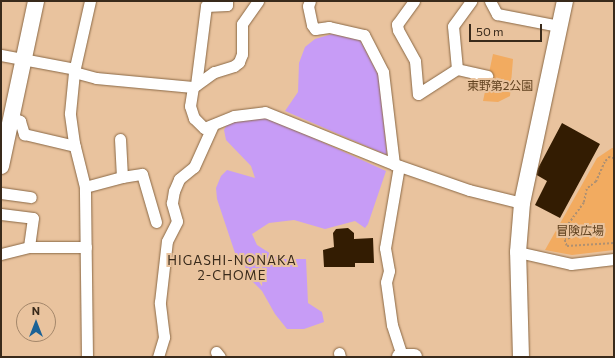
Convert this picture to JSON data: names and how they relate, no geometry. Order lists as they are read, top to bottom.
{
  "districts": ["HIGASHI-NONAKA 2-CHOME"],
  "parks": ["東野第2公園", "冒険広場"],
  "scale_bar": "50 m",
  "north": "top"
}
